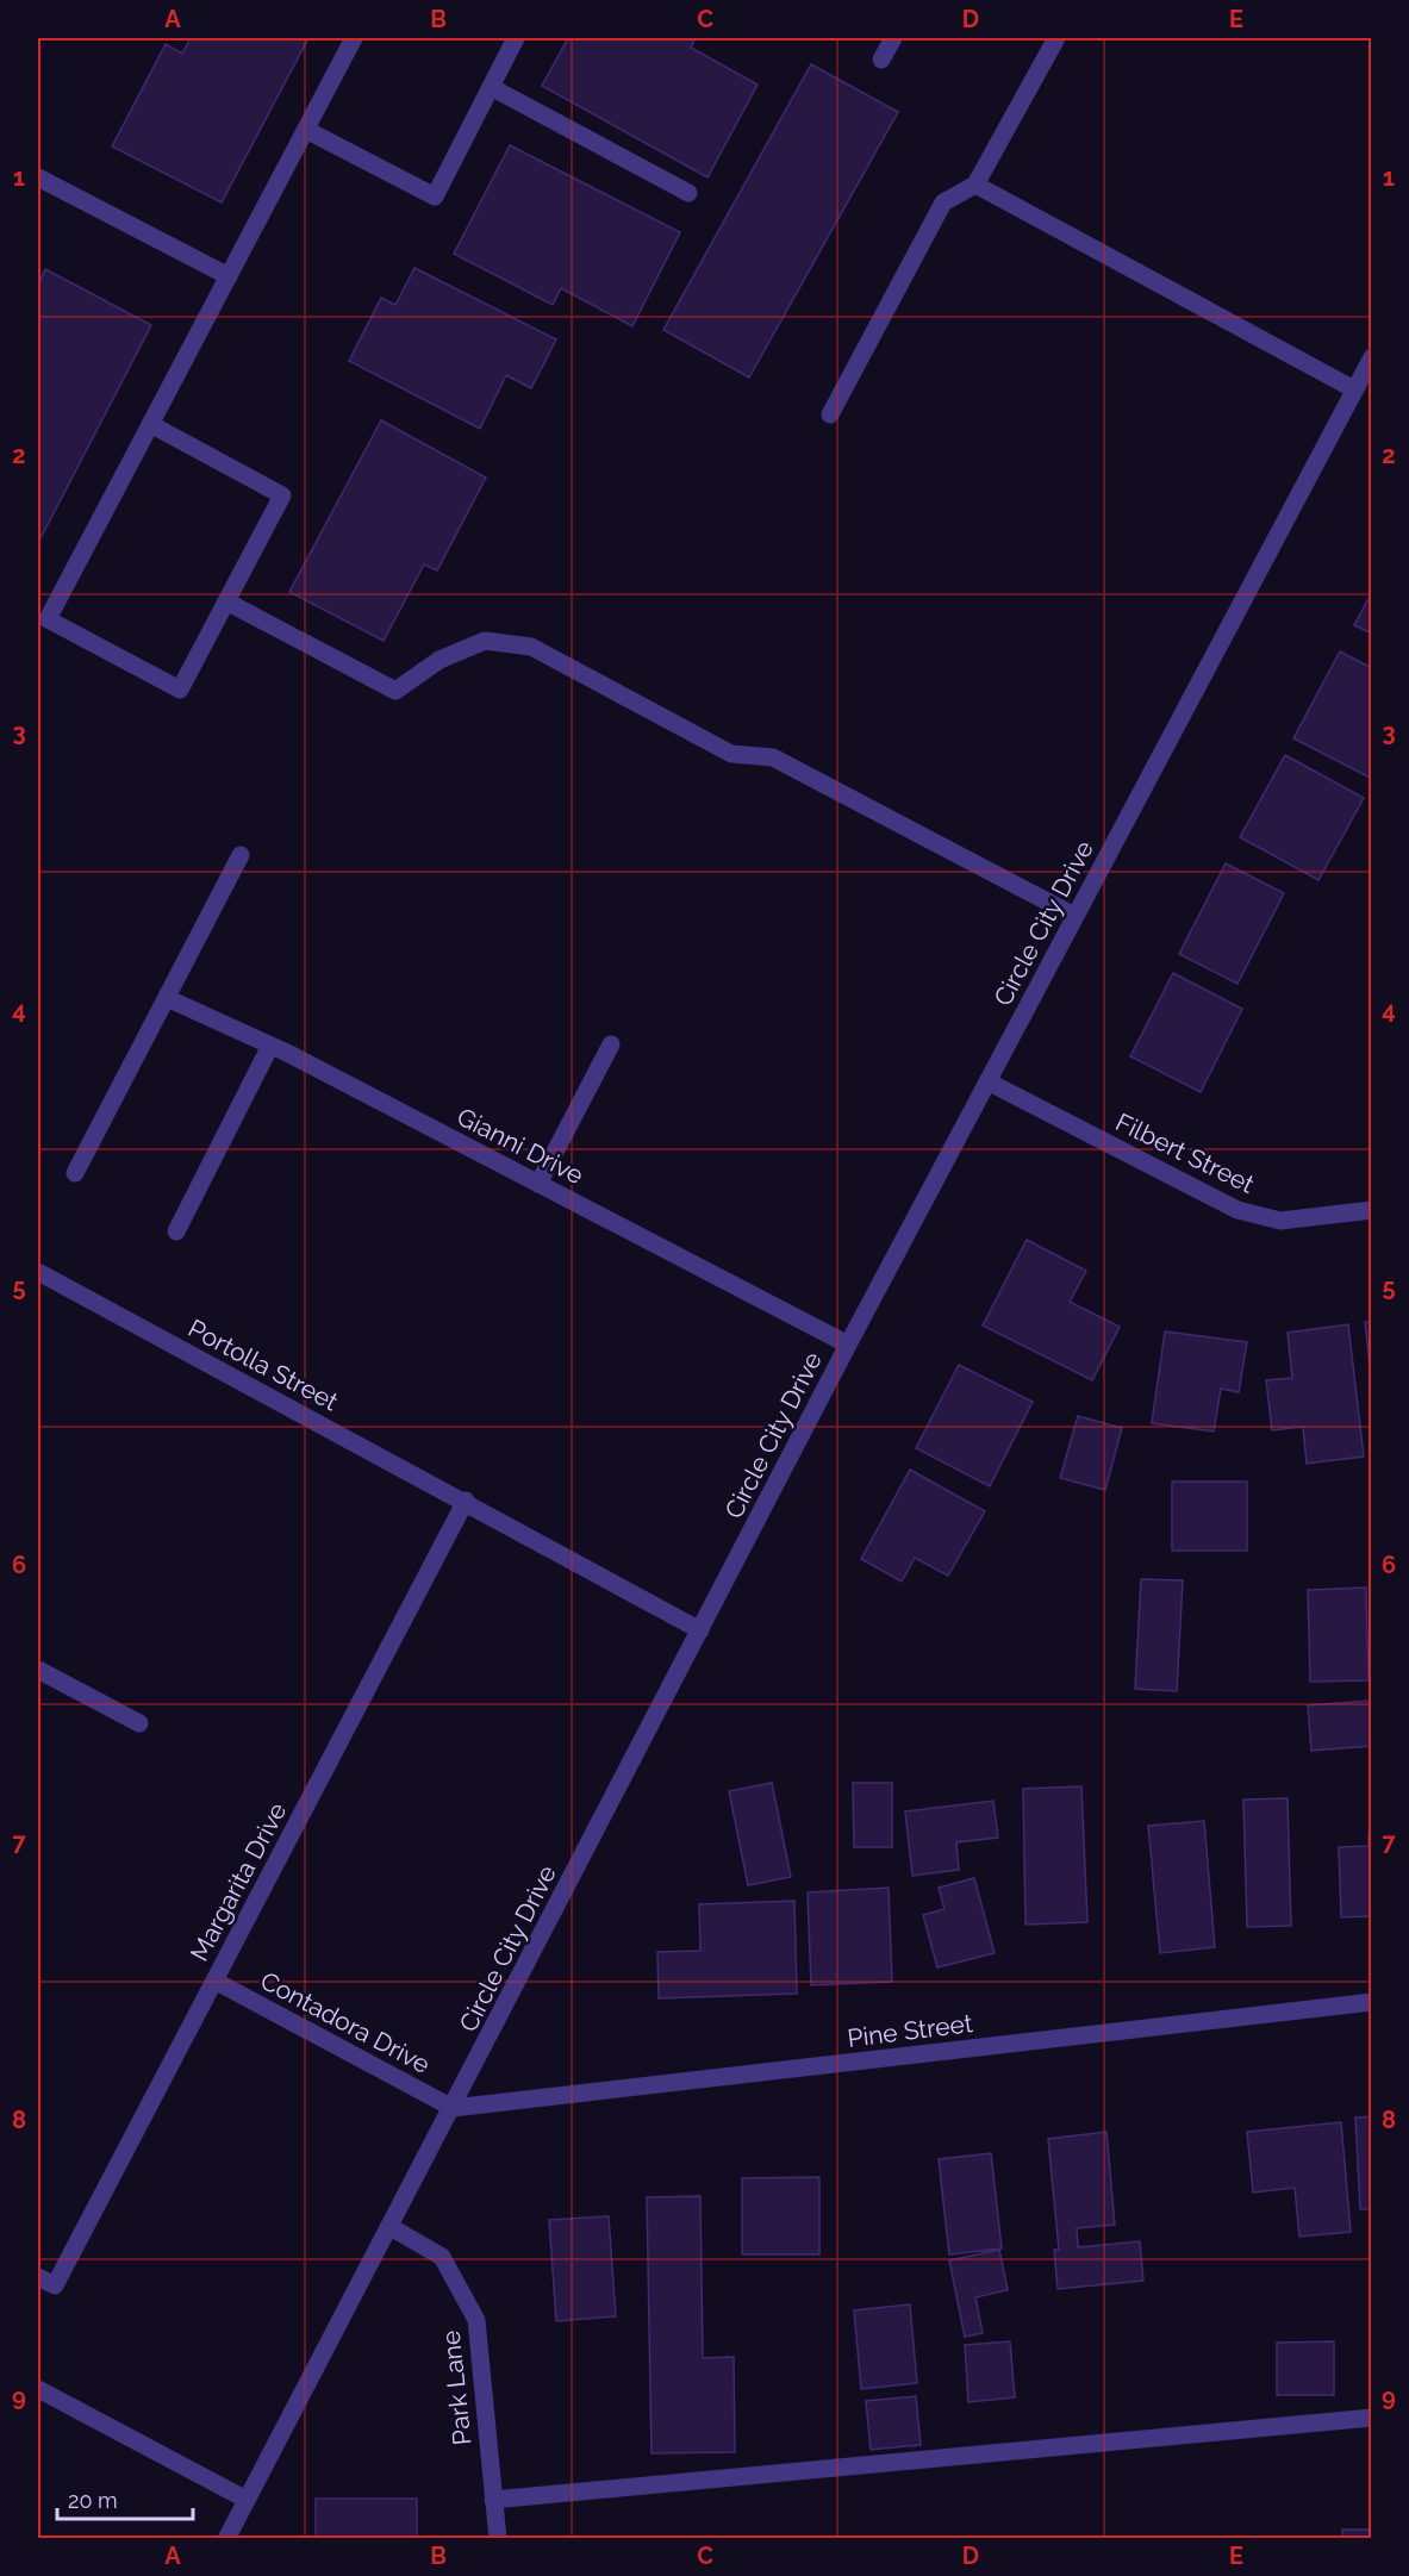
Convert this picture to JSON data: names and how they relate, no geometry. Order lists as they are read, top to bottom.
{
  "streets": {
    "street": [
      "Circle City Drive",
      "Gianni Drive",
      "Filbert Street",
      "Portolla Street",
      "Margarita Drive",
      "Contadora Drive",
      "Pine Street",
      "Park Lane"
    ]
  },
  "crossings": [
    ["Circle City Drive", "Gianni Drive"],
    ["Circle City Drive", "Filbert Street"],
    ["Circle City Drive", "Portolla Street"],
    ["Circle City Drive", "Contadora Drive"],
    ["Circle City Drive", "Pine Street"],
    ["Circle City Drive", "Park Lane"],
    ["Portolla Street", "Margarita Drive"],
    ["Margarita Drive", "Contadora Drive"],
    ["Contadora Drive", "Pine Street"]
  ],
  "scale_bar": "20 m",
  "grid": {
    "columns": [
      "A",
      "B",
      "C",
      "D",
      "E"
    ],
    "rows": [
      "1",
      "2",
      "3",
      "4",
      "5",
      "6",
      "7",
      "8",
      "9"
    ]
  }
}
